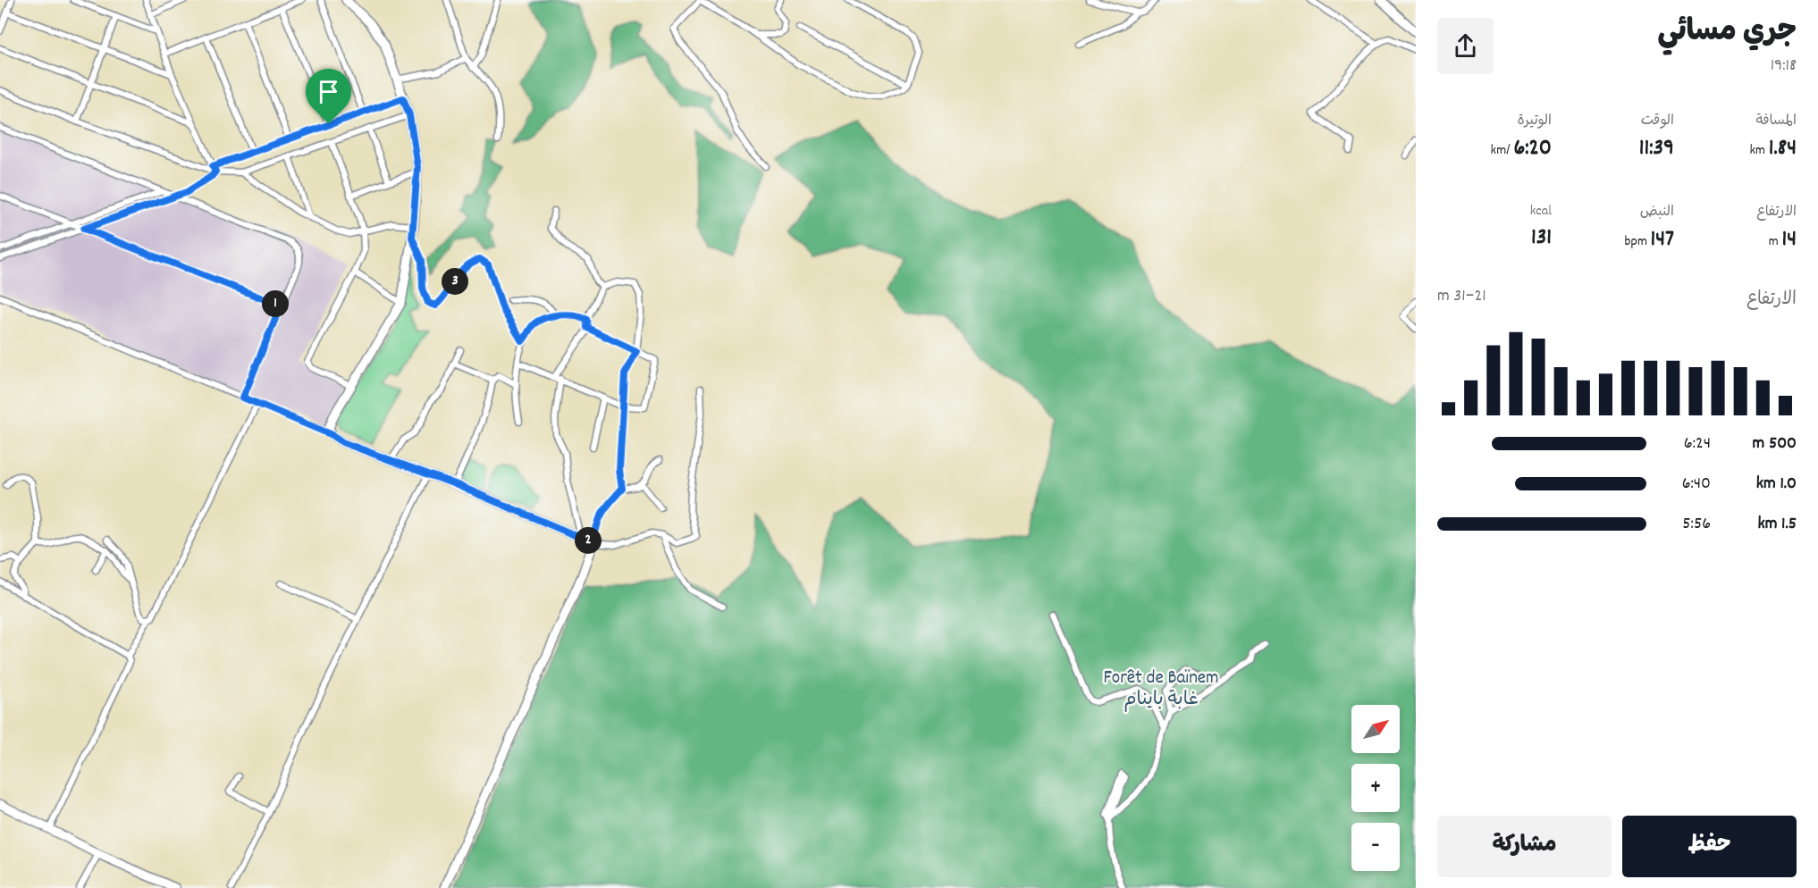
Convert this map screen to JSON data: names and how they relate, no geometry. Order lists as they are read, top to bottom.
{
  "parks": ["Forêt de Baïnem غابة باينام"],
  "north": "top right",
  "page": {
    "heading": ["جري مسائي", "19:18"],
    "stats": [
      ["المسافة", "1.84 km"],
      ["الوقت", "11:39"],
      ["الوتيرة", "6:20 /km"],
      ["الارتفاع", "14 m"],
      ["النبض", "147 bpm"],
      ["kcal", "131"]
    ],
    "pins": ["3", "1", "2"],
    "chart": ["الارتفاع", "21–31 m"],
    "list": [
      {
        "name": "500 m",
        "note": "6:24"
      },
      {
        "name": "1.0 km",
        "note": "6:40"
      },
      {
        "name": "1.5 km",
        "note": "5:56"
      }
    ],
    "map_buttons": ["+", "−"],
    "buttons": ["حفظ", "مشاركة"]
  }
}
